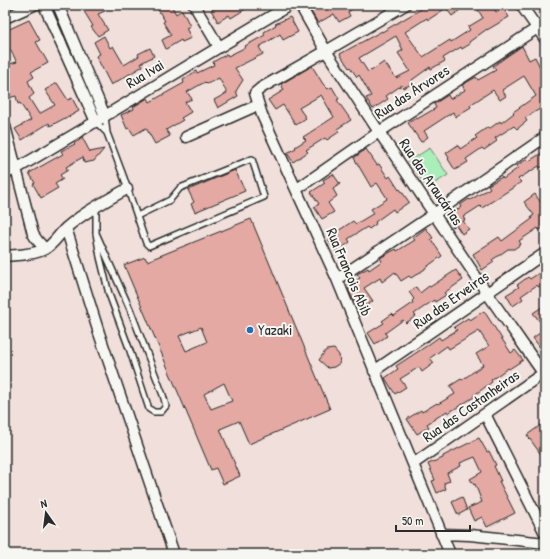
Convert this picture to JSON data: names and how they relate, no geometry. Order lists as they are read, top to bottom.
{
  "streets": {
    "street": [
      "Rua Ivai",
      "Rua das Árvores",
      "Rua das Araucárias",
      "Rua Francois Abib",
      "Rua das Erveiras",
      "Rua das Castanheiras"
    ]
  },
  "crossings": [
    ["Rua das Árvores", "Rua das Araucárias"],
    ["Rua das Árvores", "Rua Francois Abib"],
    ["Rua das Araucárias", "Rua Francois Abib"],
    ["Rua das Araucárias", "Rua das Erveiras"],
    ["Rua das Araucárias", "Rua das Castanheiras"],
    ["Rua Francois Abib", "Rua das Erveiras"],
    ["Rua Francois Abib", "Rua das Castanheiras"]
  ],
  "places": ["Yazaki"],
  "scale_bar": "50 m",
  "north": "top"
}
